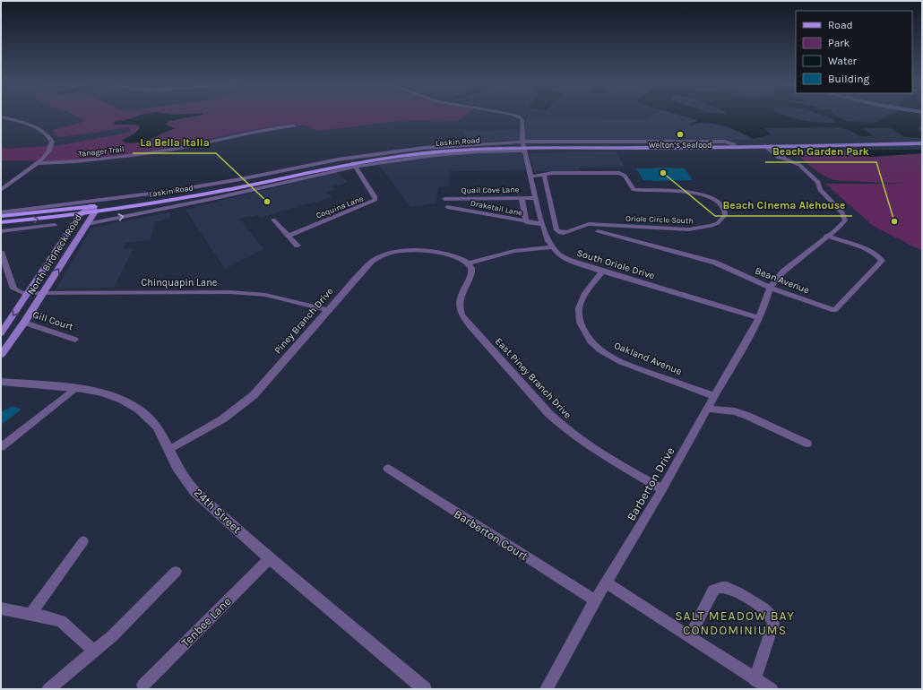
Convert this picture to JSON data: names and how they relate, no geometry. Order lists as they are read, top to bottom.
{
  "streets": {
    "main road": ["Laskin Road", "North Birdneck Road"],
    "street": [
      "Tanager Trail",
      "Quail Cove Lane",
      "Coquina Lane",
      "Draketail Lane",
      "Oriole Circle South",
      "South Oriole Drive",
      "Bean Avenue",
      "Chinquapin Lane",
      "Gill Court",
      "Piney Branch Drive",
      "Oakland Avenue",
      "East Piney Branch Drive",
      "Barberton Drive",
      "24th Street",
      "Barberton Court",
      "Tenbee Lane"
    ]
  },
  "crossings": [
    ["Laskin Road", "Coquina Lane"],
    ["Laskin Road", "North Birdneck Road"],
    ["Laskin Road", "Barberton Drive"],
    ["North Birdneck Road", "Chinquapin Lane"],
    ["North Birdneck Road", "Gill Court"],
    ["South Oriole Drive", "Oakland Avenue"],
    ["South Oriole Drive", "Barberton Drive"],
    ["Bean Avenue", "Barberton Drive"],
    ["Chinquapin Lane", "Piney Branch Drive"],
    ["Piney Branch Drive", "East Piney Branch Drive"],
    ["Piney Branch Drive", "24th Street"],
    ["Oakland Avenue", "Barberton Drive"],
    ["East Piney Branch Drive", "Barberton Drive"],
    ["Barberton Drive", "Barberton Court"],
    ["24th Street", "Tenbee Lane"]
  ],
  "districts": ["SALT MEADOW BAY CONDOMINIUMS"],
  "places": [
    "Welton’s Seafood",
    "Beach Cinema Alehouse",
    "La Bella Italia",
    "Beach Garden Park"
  ],
  "legend": [
    "Road",
    "Park",
    "Water",
    "Building"
  ]
}
